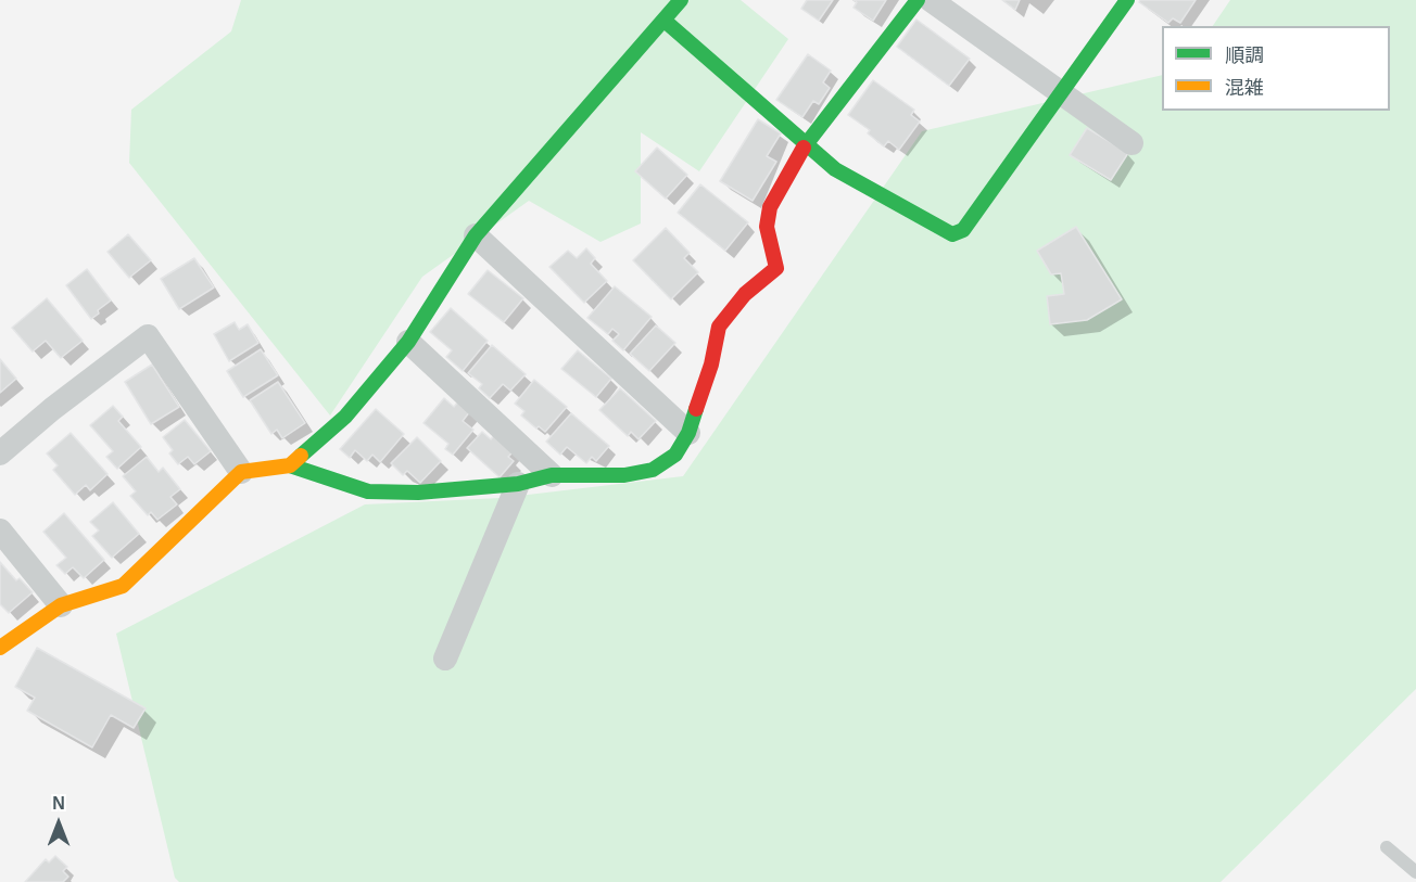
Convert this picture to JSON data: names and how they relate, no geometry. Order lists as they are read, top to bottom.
{
  "legend": ["順調", "混雑"],
  "north": "top"
}
